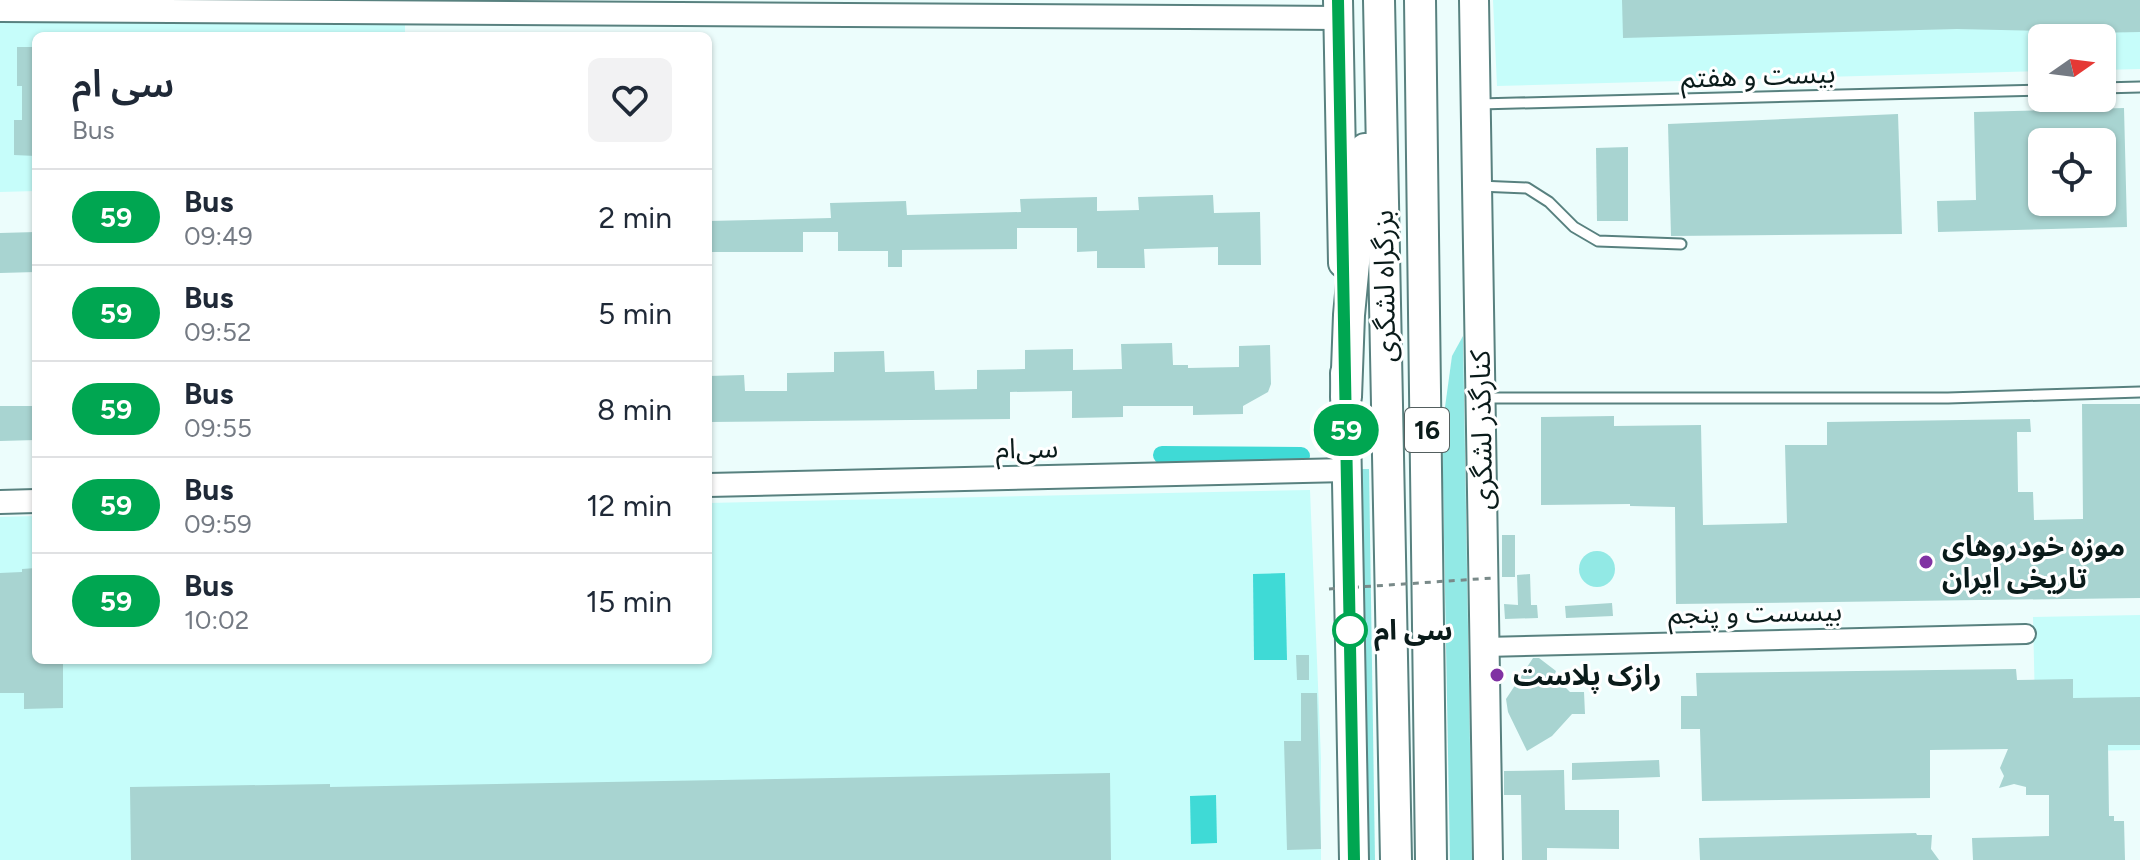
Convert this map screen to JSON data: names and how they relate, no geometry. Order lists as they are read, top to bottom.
{
  "streets": {
    "highway": ["بزرگراه لشگری", "16"],
    "main road": ["کنارگذر لشگری"],
    "street": ["سی‌ام", "بیسست و پنجم"],
    "lane": ["بیست و هفتم"]
  },
  "crossings": [
    ["بیست و هفتم", "کنارگذر لشگری"],
    ["کنارگذر لشگری", "بیسست و پنجم"]
  ],
  "places": ["موزه خودروهای تاریخی ایران", "سی ام", "رازک پلاست"],
  "lines": ["bus line 59"],
  "north": "right",
  "page": {
    "on_map": "59",
    "heading": ["سی ام", "Bus"],
    "list": [
      {
        "mark": "59",
        "name": "Bus",
        "note": "09:49",
        "value": "2 min"
      },
      {
        "mark": "59",
        "name": "Bus",
        "note": "09:52",
        "value": "5 min"
      },
      {
        "mark": "59",
        "name": "Bus",
        "note": "09:55",
        "value": "8 min"
      },
      {
        "mark": "59",
        "name": "Bus",
        "note": "09:59",
        "value": "12 min"
      },
      {
        "mark": "59",
        "name": "Bus",
        "note": "10:02",
        "value": "15 min"
      }
    ]
  }
}
